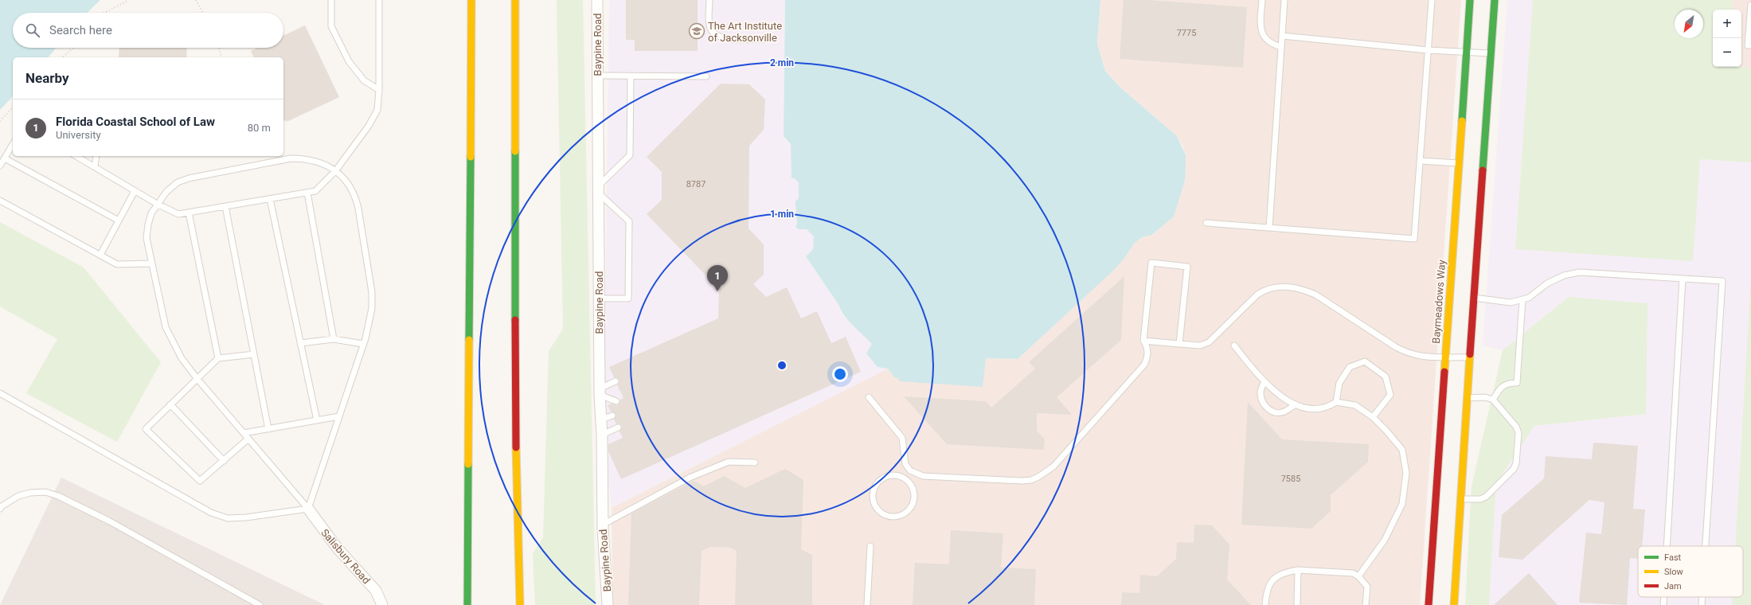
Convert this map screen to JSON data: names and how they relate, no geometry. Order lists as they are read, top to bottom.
{
  "streets": {
    "main road": ["Baymeadows Way"],
    "street": ["Baypine Road", "Salisbury Road"]
  },
  "places": {
    "school or university": ["The Art Institute of Jacksonville"]
  },
  "house_numbers": ["7775", "8787", "7585"],
  "legend": ["Fast", "Slow", "Jam"],
  "north": "bottom left",
  "page": {
    "map_buttons": ["+", "−"],
    "search": "Search here",
    "heading": "Nearby",
    "list": [
      {
        "mark": "1",
        "name": "Florida Coastal School of Law",
        "note": "University",
        "value": "80 m"
      }
    ],
    "pins": "1"
  },
  "rings": ["2 min", "1 min"]
}
